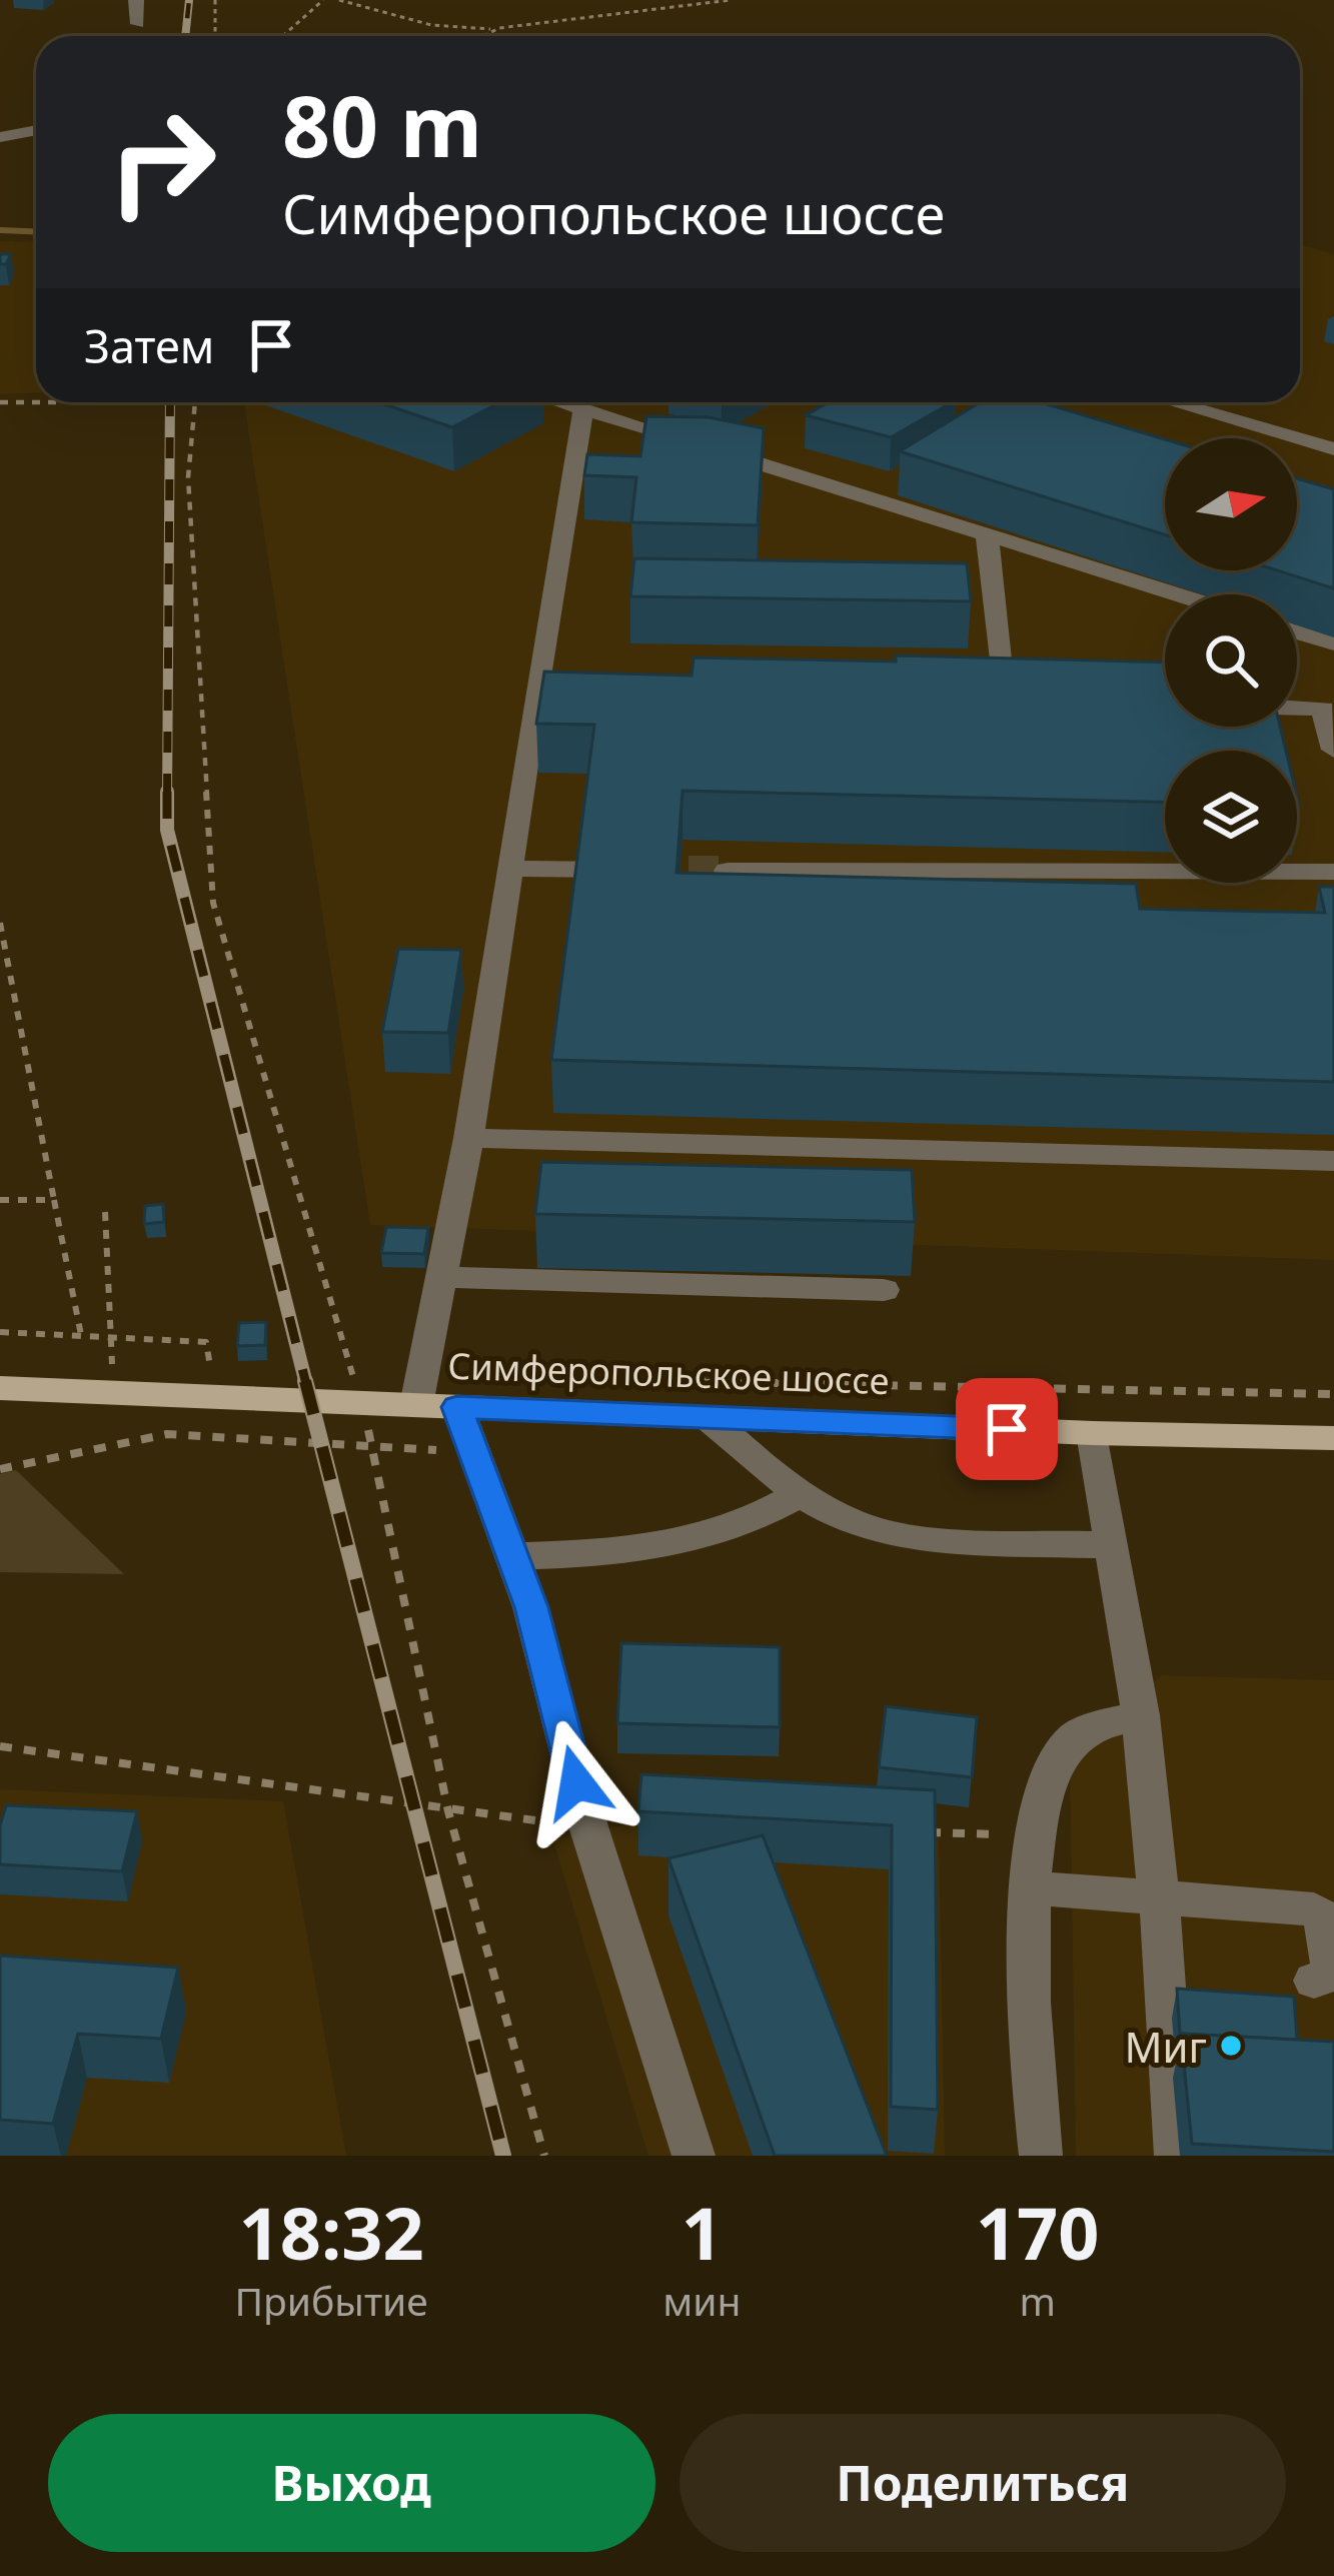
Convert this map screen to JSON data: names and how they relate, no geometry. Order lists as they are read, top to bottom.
{
  "streets": {
    "main road": ["Симферопольское шоссе"]
  },
  "places": ["Миг"],
  "north": "right",
  "page": {
    "turn": ["80 m", "Симферопольское шоссе"],
    "then": "Затем",
    "eta": [
      "18:32",
      "Прибытие",
      "1",
      "мин",
      "170",
      "m"
    ],
    "buttons": ["Выход", "Поделиться"]
  }
}
